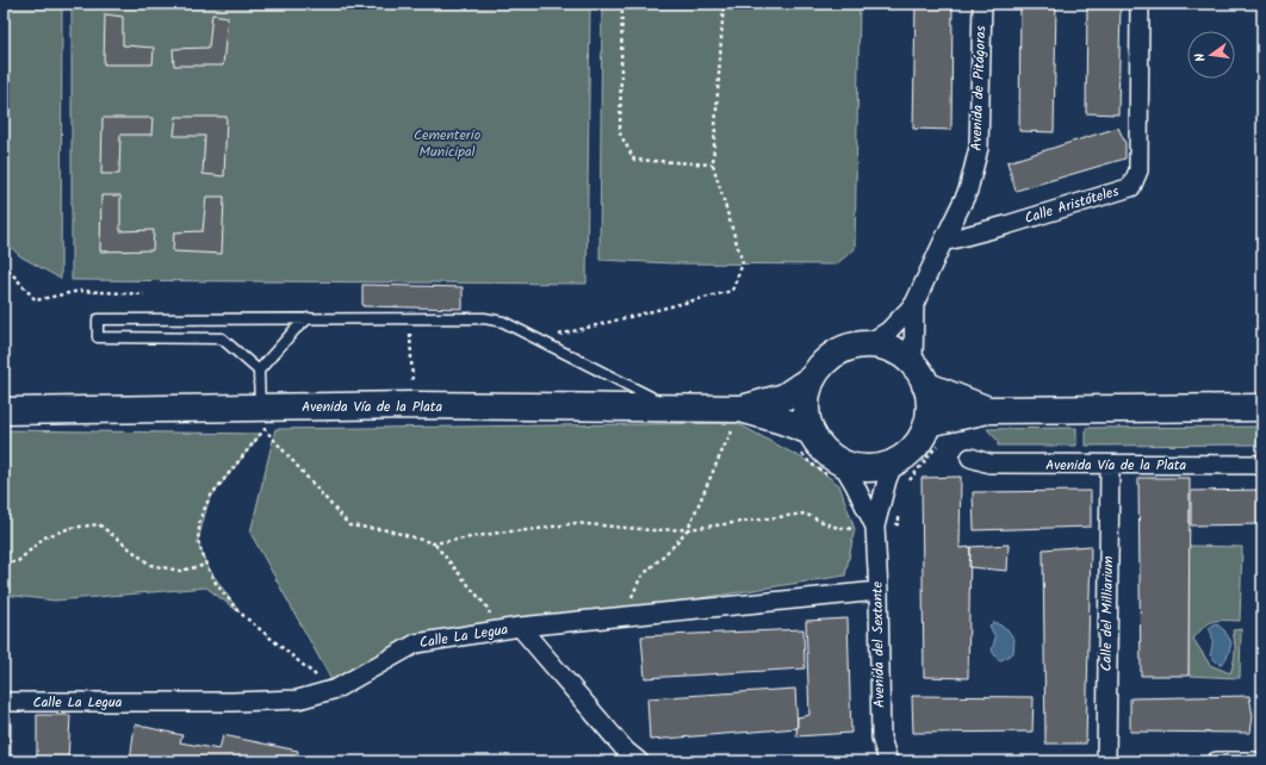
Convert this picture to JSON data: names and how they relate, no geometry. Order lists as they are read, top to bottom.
{
  "streets": {
    "main road": ["Avenida Vía de la Plata"],
    "street": [
      "Avenida de Pitágoras",
      "Calle Aristóteles",
      "Calle del Milliarium",
      "Calle La Legua",
      "Avenida del Sextante"
    ]
  },
  "crossings": [
    ["Avenida de Pitágoras", "Calle Aristóteles"],
    ["Avenida Vía de la Plata", "Calle del Milliarium"],
    ["Calle La Legua", "Avenida del Sextante"]
  ],
  "parks": ["Cementerio Municipal"],
  "north": "left"
}
